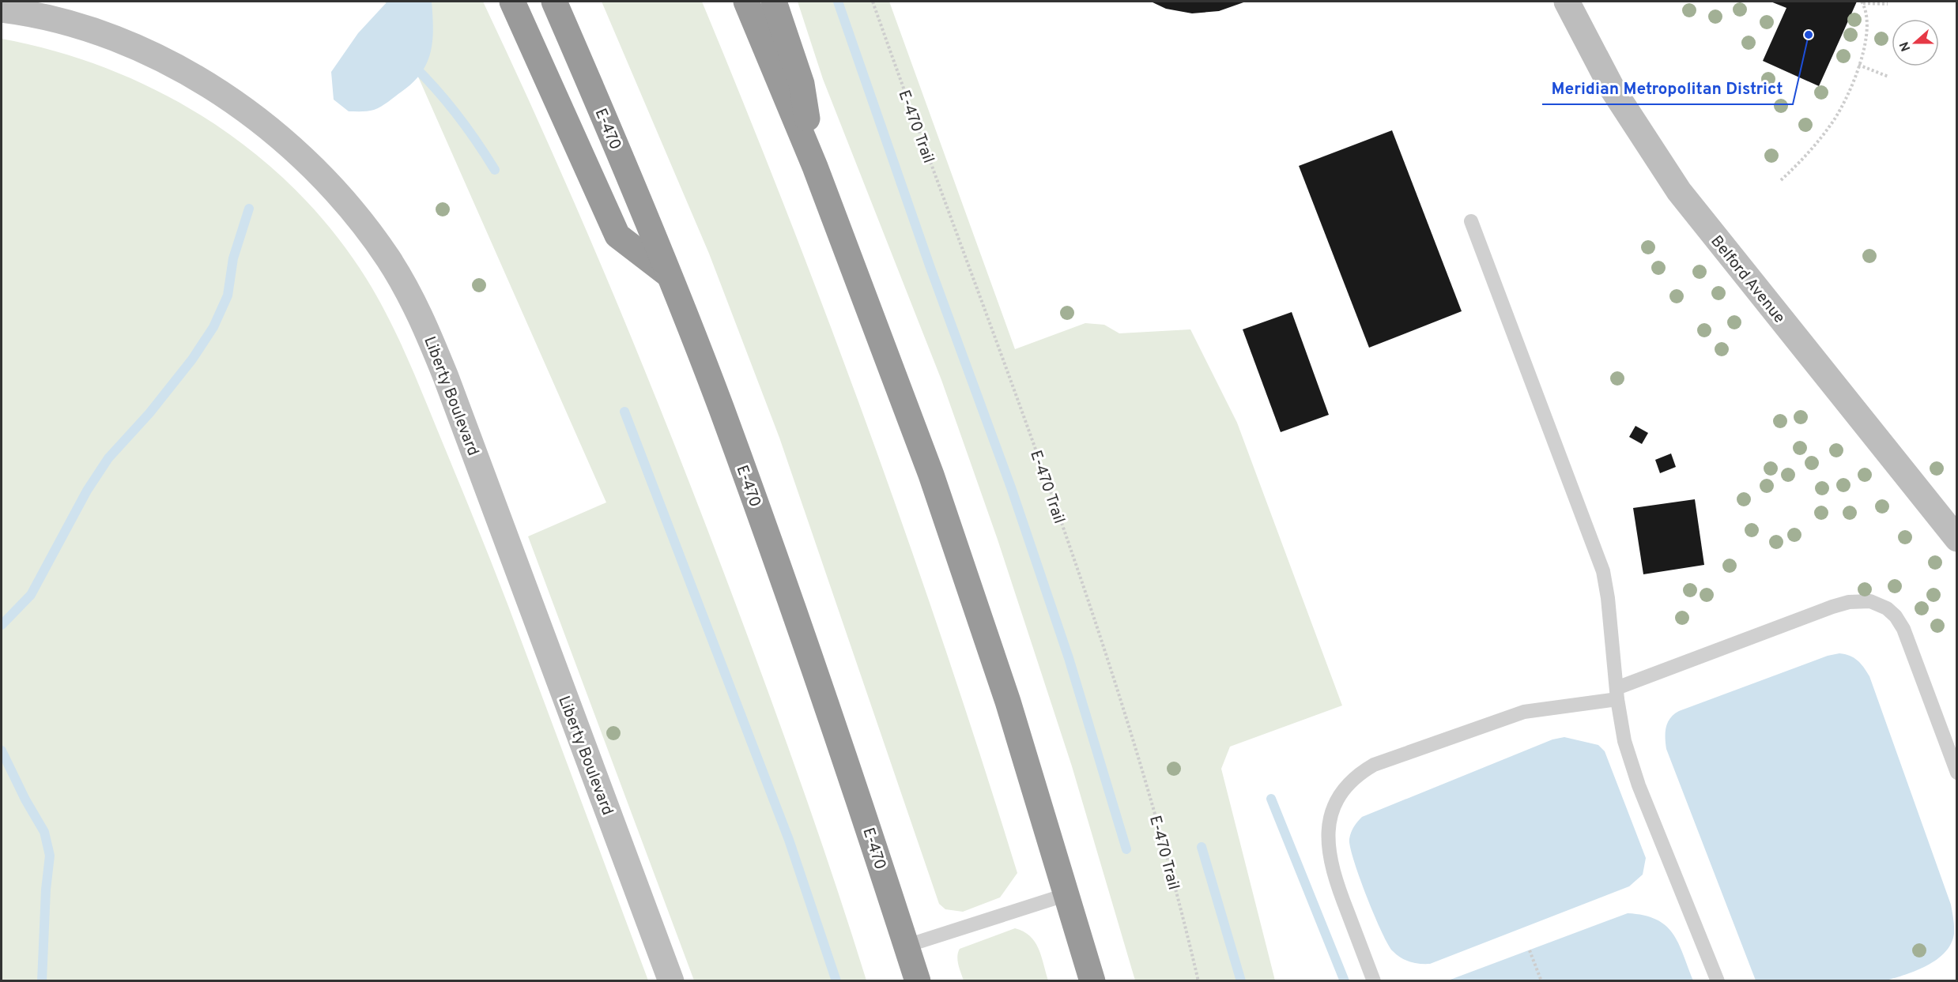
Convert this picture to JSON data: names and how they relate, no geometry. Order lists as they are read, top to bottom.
{
  "streets": {
    "highway": ["E-470"],
    "street": ["Belford Avenue", "Liberty Boulevard"],
    "path": ["E-470 Trail"]
  },
  "places": ["Meridian Metropolitan District"],
  "north": "left"
}
